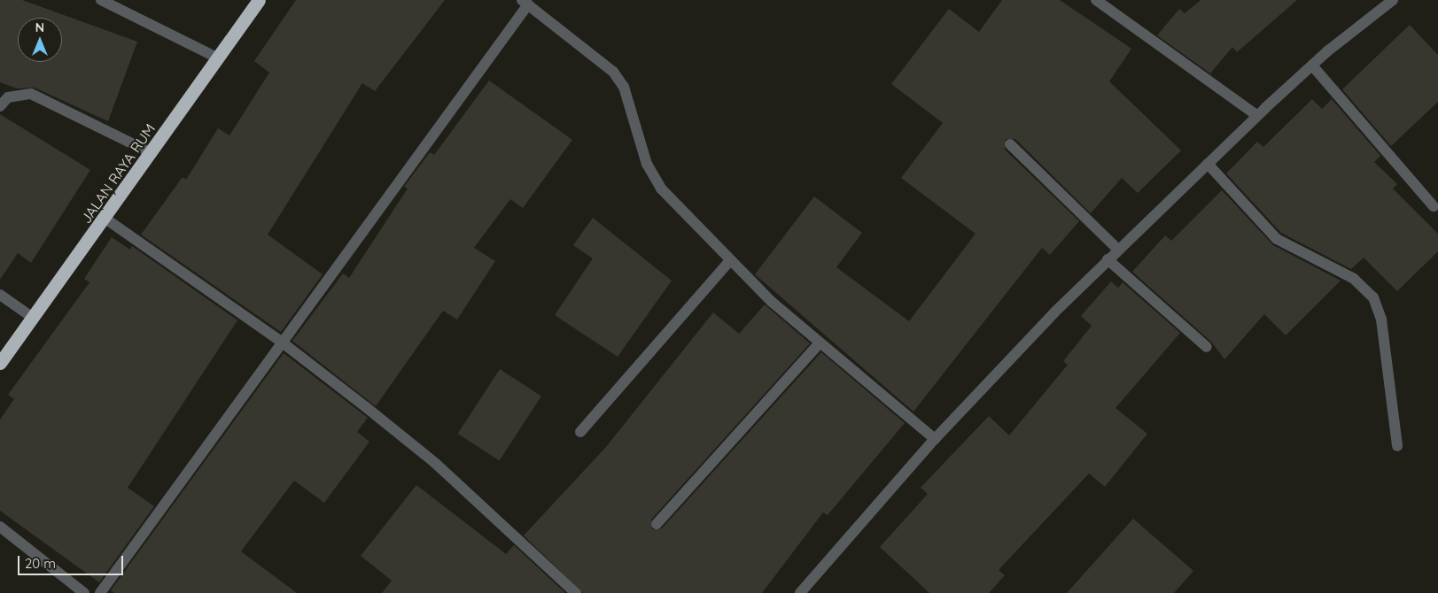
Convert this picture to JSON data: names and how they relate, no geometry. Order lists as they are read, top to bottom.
{
  "streets": {
    "highway": ["JALAN RAYA RUM"]
  },
  "scale_bar": "20 m",
  "north": "top"
}
